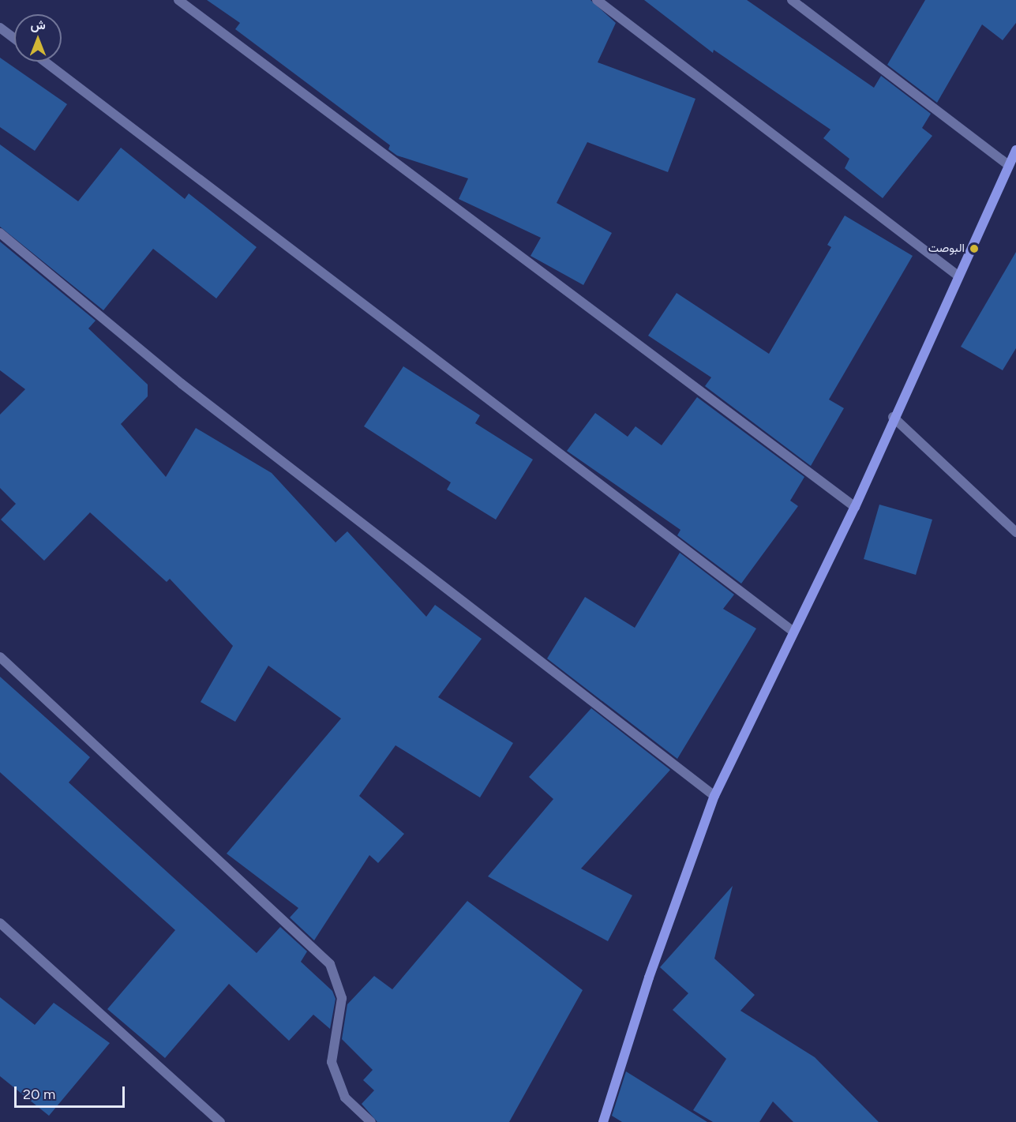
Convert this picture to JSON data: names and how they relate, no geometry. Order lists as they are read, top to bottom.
{
  "places": ["البوصت"],
  "scale_bar": "20 m",
  "north": "top"
}
